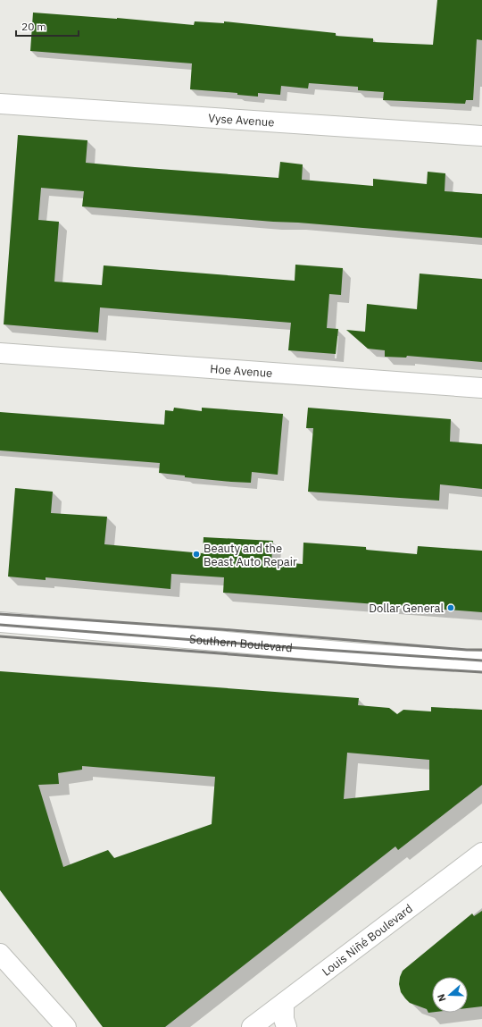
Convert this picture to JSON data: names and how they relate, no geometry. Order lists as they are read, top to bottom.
{
  "streets": {
    "street": [
      "Vyse Avenue",
      "Hoe Avenue",
      "Southern Boulevard",
      "Louis Niñé Boulevard"
    ]
  },
  "places": ["Beauty and the Beast Auto Repair", "Dollar General"],
  "scale_bar": "20 m",
  "north": "left"
}
